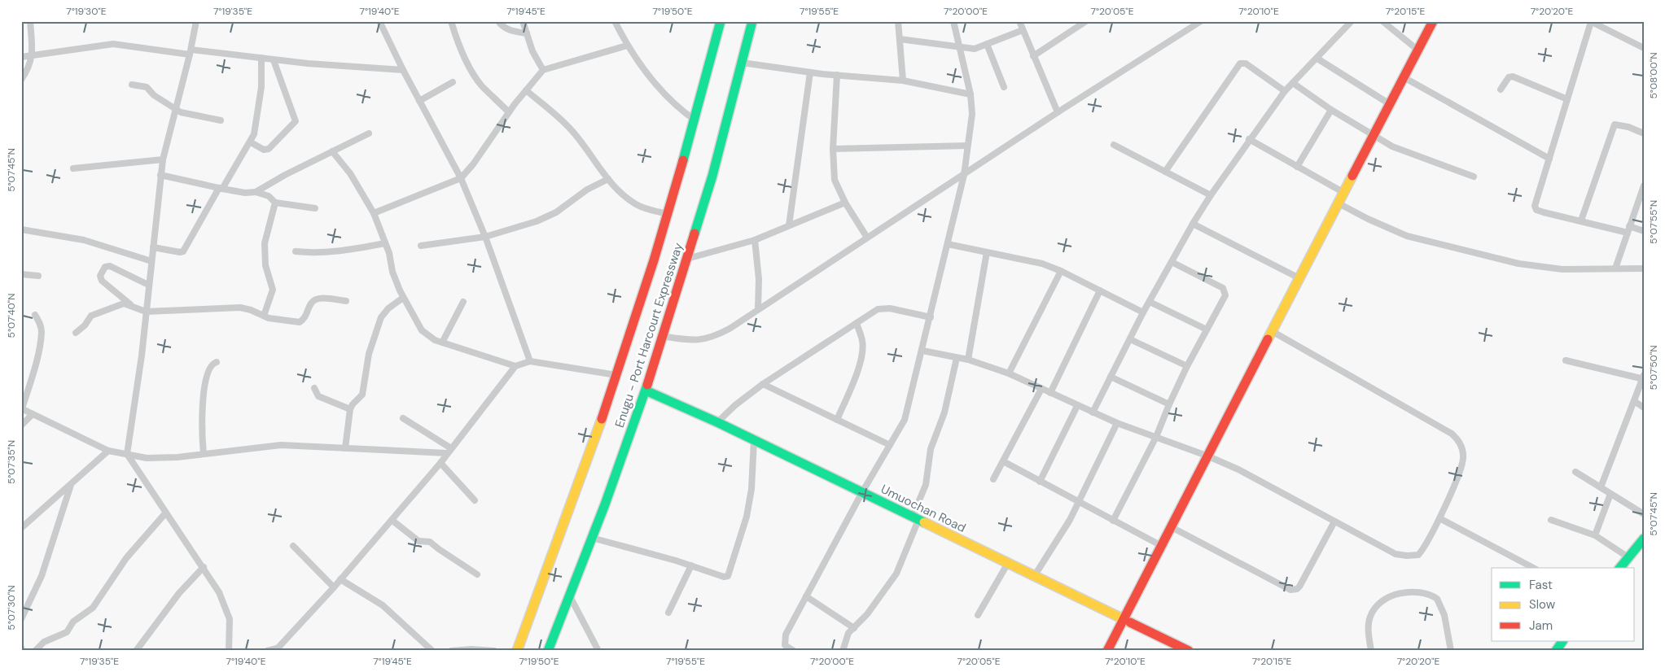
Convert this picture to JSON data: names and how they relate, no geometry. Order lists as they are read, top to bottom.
{
  "streets": {
    "main road": ["Enugu - Port Harcourt Expressway", "Umuochan Road"]
  },
  "crossings": [
    ["Enugu - Port Harcourt Expressway", "Umuochan Road"]
  ],
  "legend": ["Fast", "Slow", "Jam"],
  "coordinates": [
    "7°19'30\"E",
    "7°19'35\"E",
    "7°19'40\"E",
    "7°19'45\"E",
    "7°19'50\"E",
    "7°19'55\"E",
    "7°20'00\"E",
    "7°20'05\"E",
    "7°20'10\"E",
    "7°20'15\"E",
    "7°20'20\"E",
    "5°08'00\"N",
    "5°07'45\"N",
    "5°07'55\"N",
    "5°07'40\"N",
    "5°07'50\"N",
    "5°07'35\"N",
    "5°07'30\"N"
  ]
}
